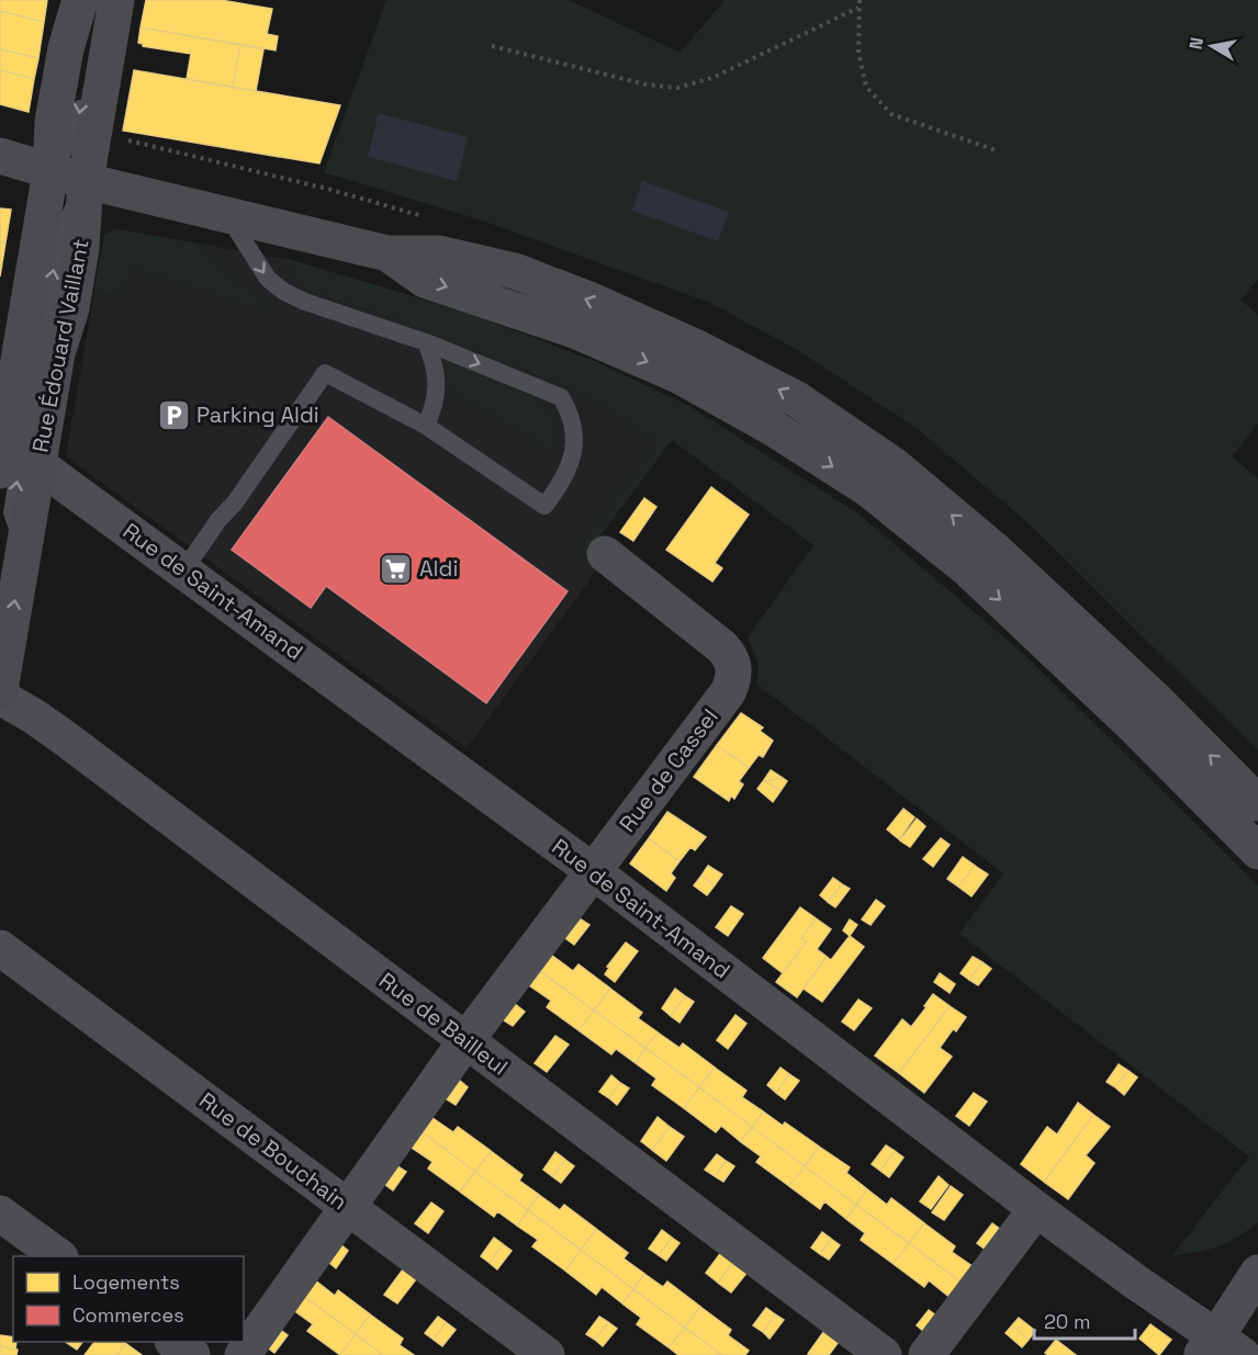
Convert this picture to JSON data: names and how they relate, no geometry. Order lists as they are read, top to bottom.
{
  "streets": {
    "main road": ["Rue Édouard Vaillant"],
    "street": [
      "Rue de Saint-Amand",
      "Rue de Cassel",
      "Rue de Bailleul",
      "Rue de Bouchain"
    ]
  },
  "crossings": [
    ["Rue Édouard Vaillant", "Rue de Saint-Amand"],
    ["Rue de Saint-Amand", "Rue de Cassel"],
    ["Rue de Cassel", "Rue de Bailleul"],
    ["Rue de Cassel", "Rue de Bouchain"]
  ],
  "places": {
    "parking": ["Parking Aldi"],
    "supermarket": ["Aldi"]
  },
  "legend": ["Logements", "Commerces"],
  "scale_bar": "20 m",
  "north": "left"
}
